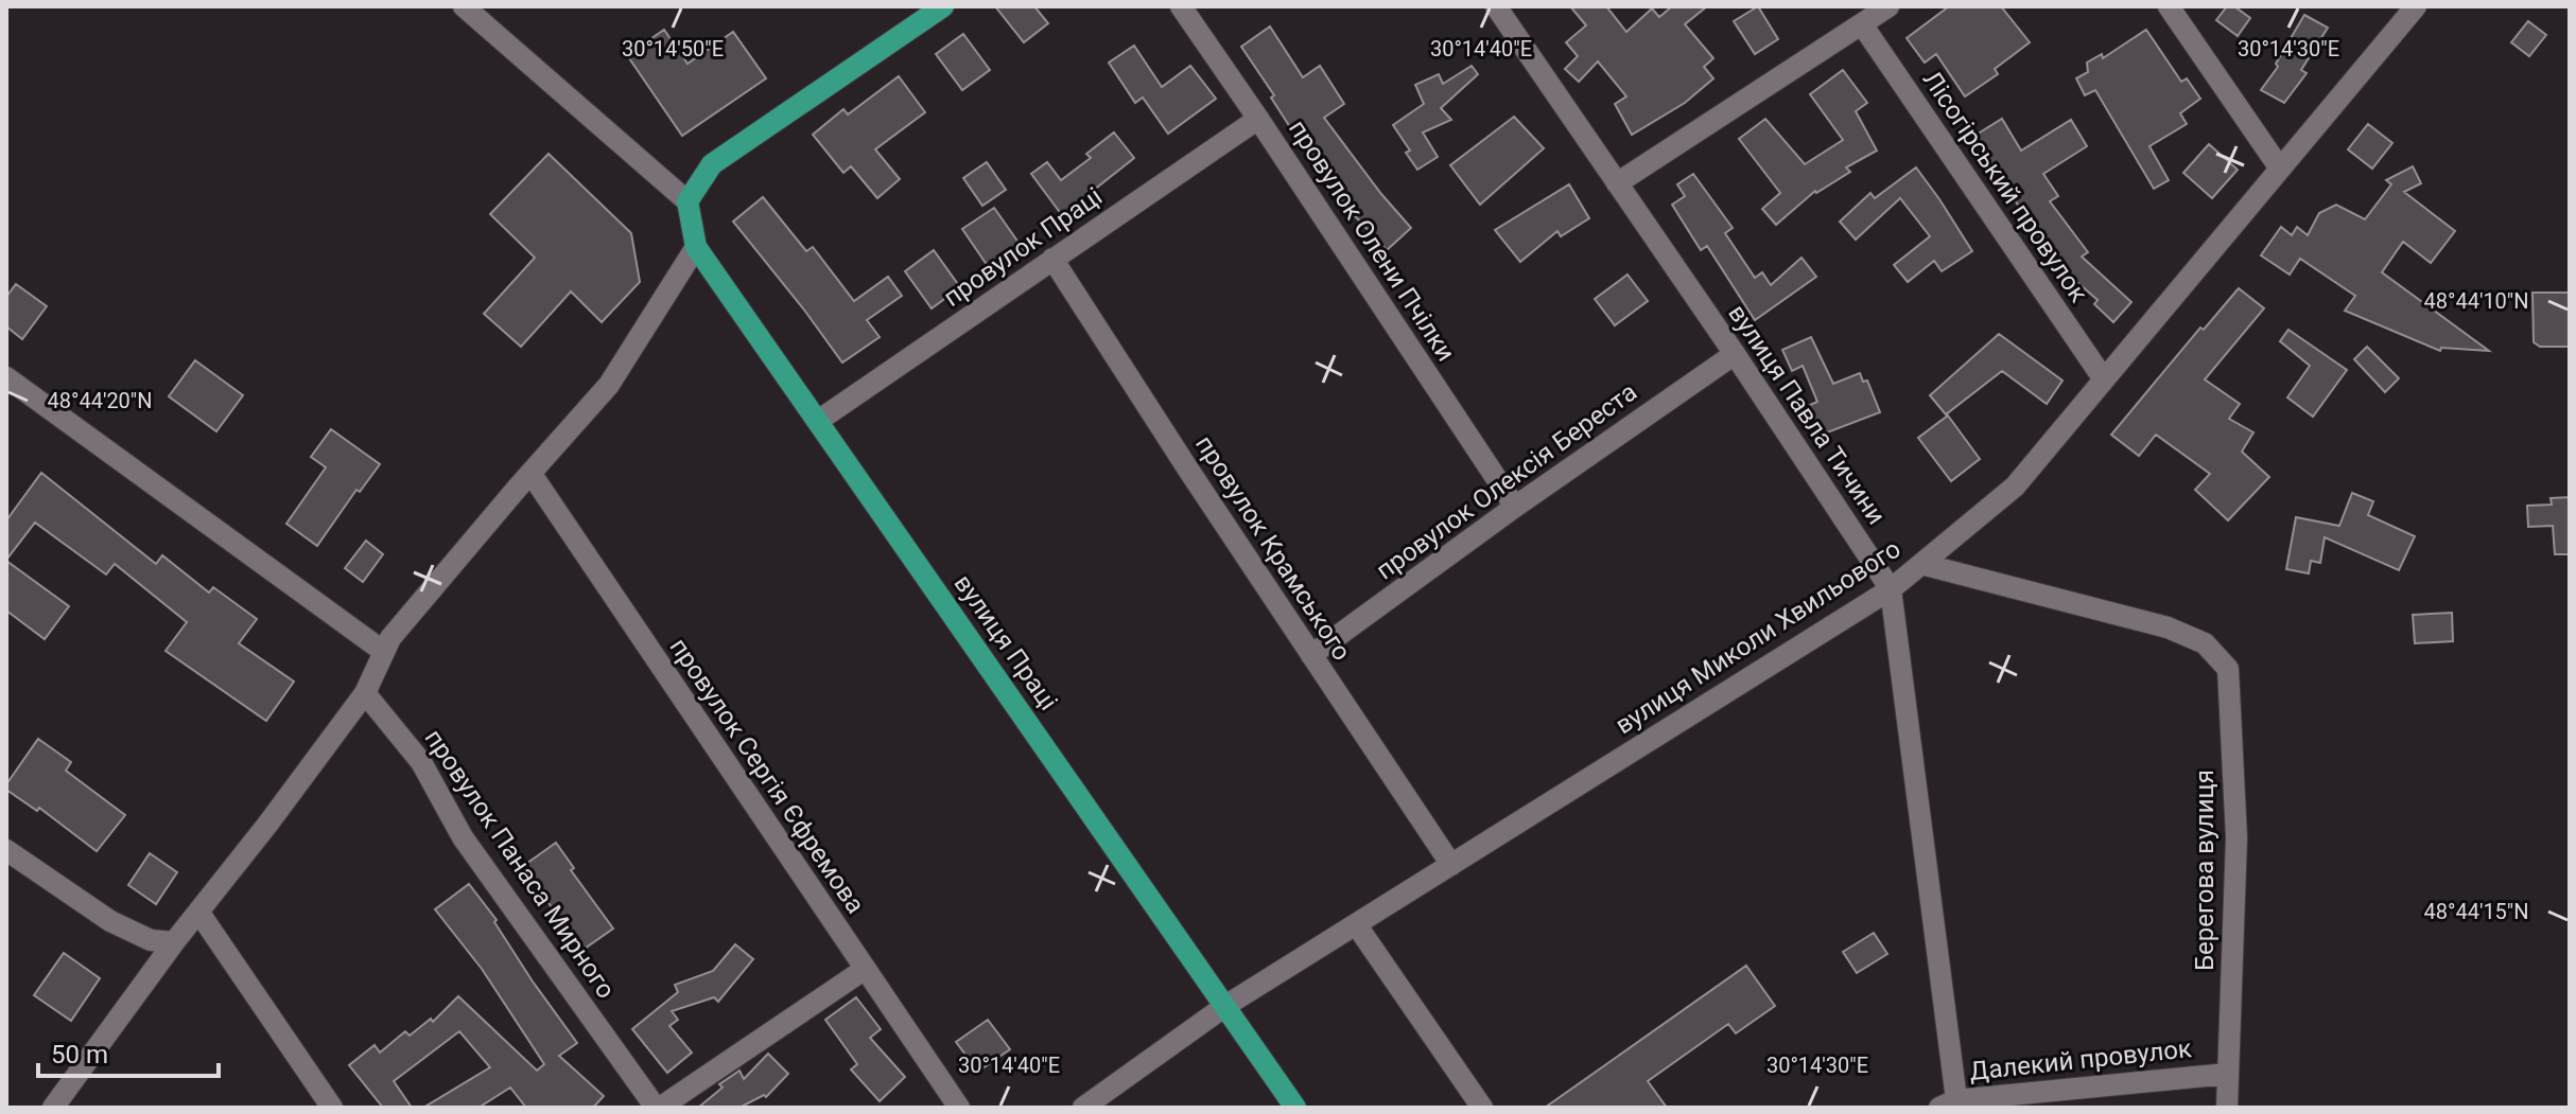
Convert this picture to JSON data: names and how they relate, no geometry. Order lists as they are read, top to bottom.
{
  "streets": {
    "main road": ["вулиця Праці"],
    "street": [
      "Лісогірський провулок",
      "провулок Олени Пчілки",
      "провулок Праці",
      "вулиця Павла Тичини",
      "провулок Олексія Береста",
      "провулок Крамського",
      "вулиця Миколи Хвильового",
      "провулок Сергія Єфремова",
      "провулок Панаса Мирного",
      "Берегова вулиця",
      "Далекий провулок"
    ]
  },
  "crossings": [
    ["Лісогірський провулок", "вулиця Миколи Хвильового"],
    ["провулок Олени Пчілки", "провулок Праці"],
    ["провулок Олени Пчілки", "провулок Олексія Береста"],
    ["провулок Праці", "провулок Крамського"],
    ["провулок Праці", "вулиця Праці"],
    ["вулиця Павла Тичини", "провулок Олексія Береста"],
    ["вулиця Павла Тичини", "вулиця Миколи Хвильового"],
    ["вулиця Павла Тичини", "Далекий провулок"],
    ["провулок Олексія Береста", "провулок Крамського"],
    ["провулок Крамського", "вулиця Миколи Хвильового"],
    ["вулиця Миколи Хвильового", "вулиця Праці"],
    ["вулиця Миколи Хвильового", "Берегова вулиця"],
    ["Берегова вулиця", "Далекий провулок"]
  ],
  "scale_bar": "50 m",
  "coordinates": [
    "30°14'50\"E",
    "30°14'40\"E",
    "30°14'30\"E",
    "48°44'10\"N",
    "48°44'20\"N",
    "48°44'15\"N"
  ]
}
